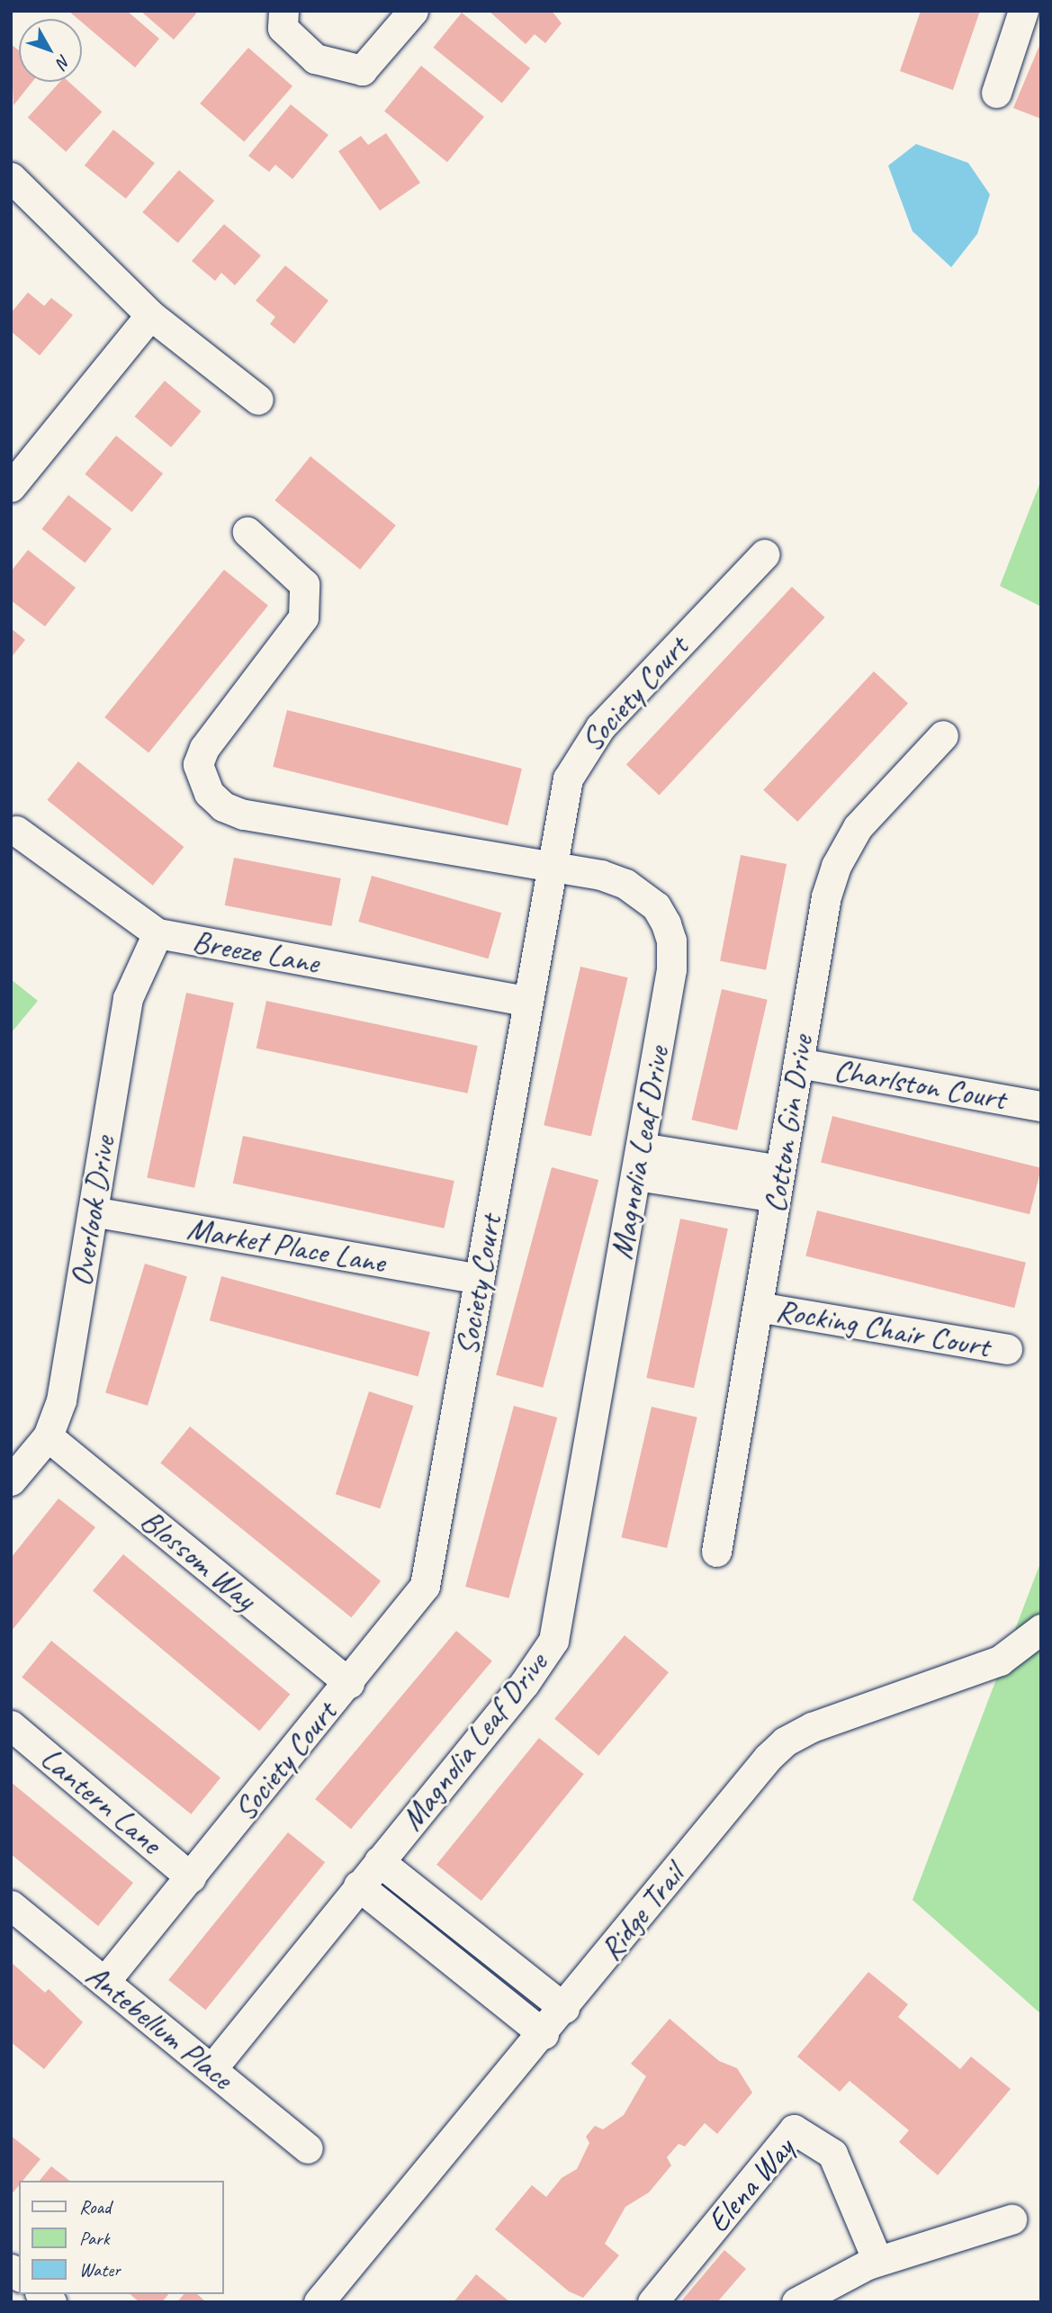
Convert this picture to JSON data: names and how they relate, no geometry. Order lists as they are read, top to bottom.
{
  "streets": {
    "street": [
      "Society Court",
      "Breeze Lane",
      "Charlston Court",
      "Cotton Gin Drive",
      "Magnolia Leaf Drive",
      "Overlook Drive",
      "Market Place Lane",
      "Rocking Chair Court",
      "Blossom Way",
      "Lantern Lane",
      "Ridge Trail",
      "Antebellum Place",
      "Elena Way"
    ]
  },
  "crossings": [
    ["Society Court", "Breeze Lane"],
    ["Society Court", "Magnolia Leaf Drive"],
    ["Society Court", "Market Place Lane"],
    ["Society Court", "Blossom Way"],
    ["Society Court", "Lantern Lane"],
    ["Society Court", "Antebellum Place"],
    ["Breeze Lane", "Overlook Drive"],
    ["Charlston Court", "Cotton Gin Drive"],
    ["Cotton Gin Drive", "Rocking Chair Court"],
    ["Magnolia Leaf Drive", "Antebellum Place"],
    ["Overlook Drive", "Market Place Lane"],
    ["Overlook Drive", "Blossom Way"]
  ],
  "legend": ["Road", "Park", "Water"],
  "north": "bottom right"
}
